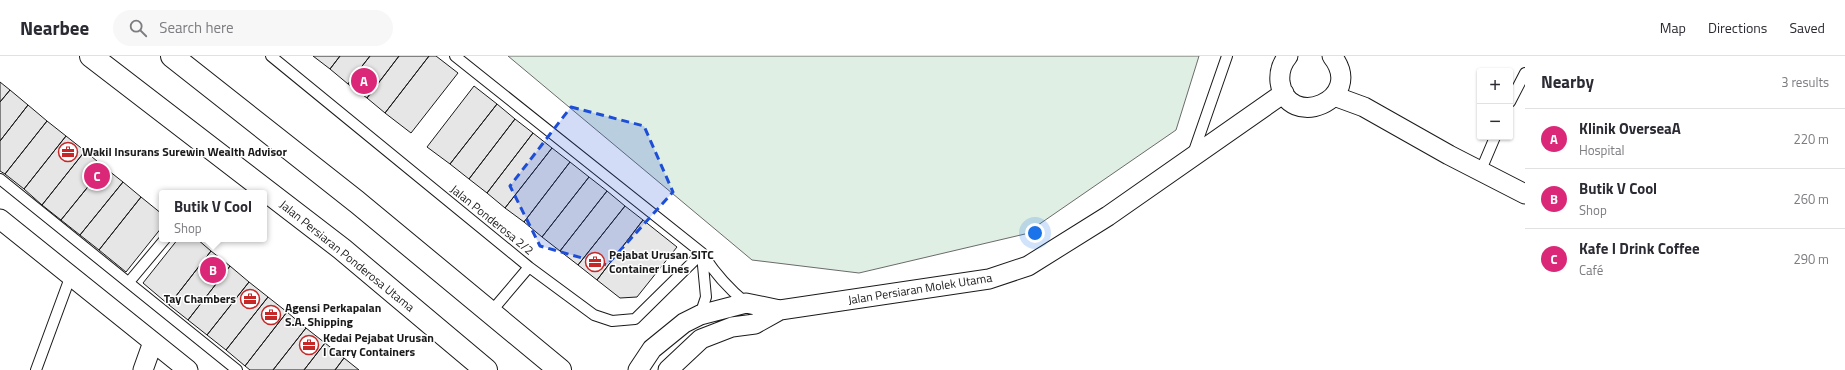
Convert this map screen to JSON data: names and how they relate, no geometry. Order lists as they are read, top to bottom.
{
  "streets": {
    "main road": ["Jalan Persiaran Ponderosa Utama"],
    "street": ["Jalan Persiaran Molek Utama"],
    "lane": ["Jalan Ponderosa 2/2"]
  },
  "places": {
    "office": [
      "Wakil Insurans Surewin Wealth Advisor",
      "Pejabat Urusan SITC Container Lines",
      "Tay Chambers",
      "Agensi Perkapalan S.A. Shipping",
      "Kedai Pejabat Urusan I Carry Containers"
    ]
  },
  "page": {
    "header": "Nearbee",
    "search": "Search here",
    "nav": ["Map", "Directions", "Saved"],
    "heading": ["Nearby", "3 results"],
    "pins": ["A", "C", "B"],
    "map_buttons": ["+", "−"],
    "list": [
      {
        "mark": "A",
        "name": "Klinik OverseaA",
        "note": "Hospital",
        "value": "220 m"
      },
      {
        "mark": "B",
        "name": "Butik V Cool",
        "note": "Shop",
        "value": "260 m"
      },
      {
        "mark": "C",
        "name": "Kafe I Drink Coffee",
        "note": "Café",
        "value": "290 m"
      }
    ],
    "popup": ["Butik V Cool", "Shop"]
  }
}
